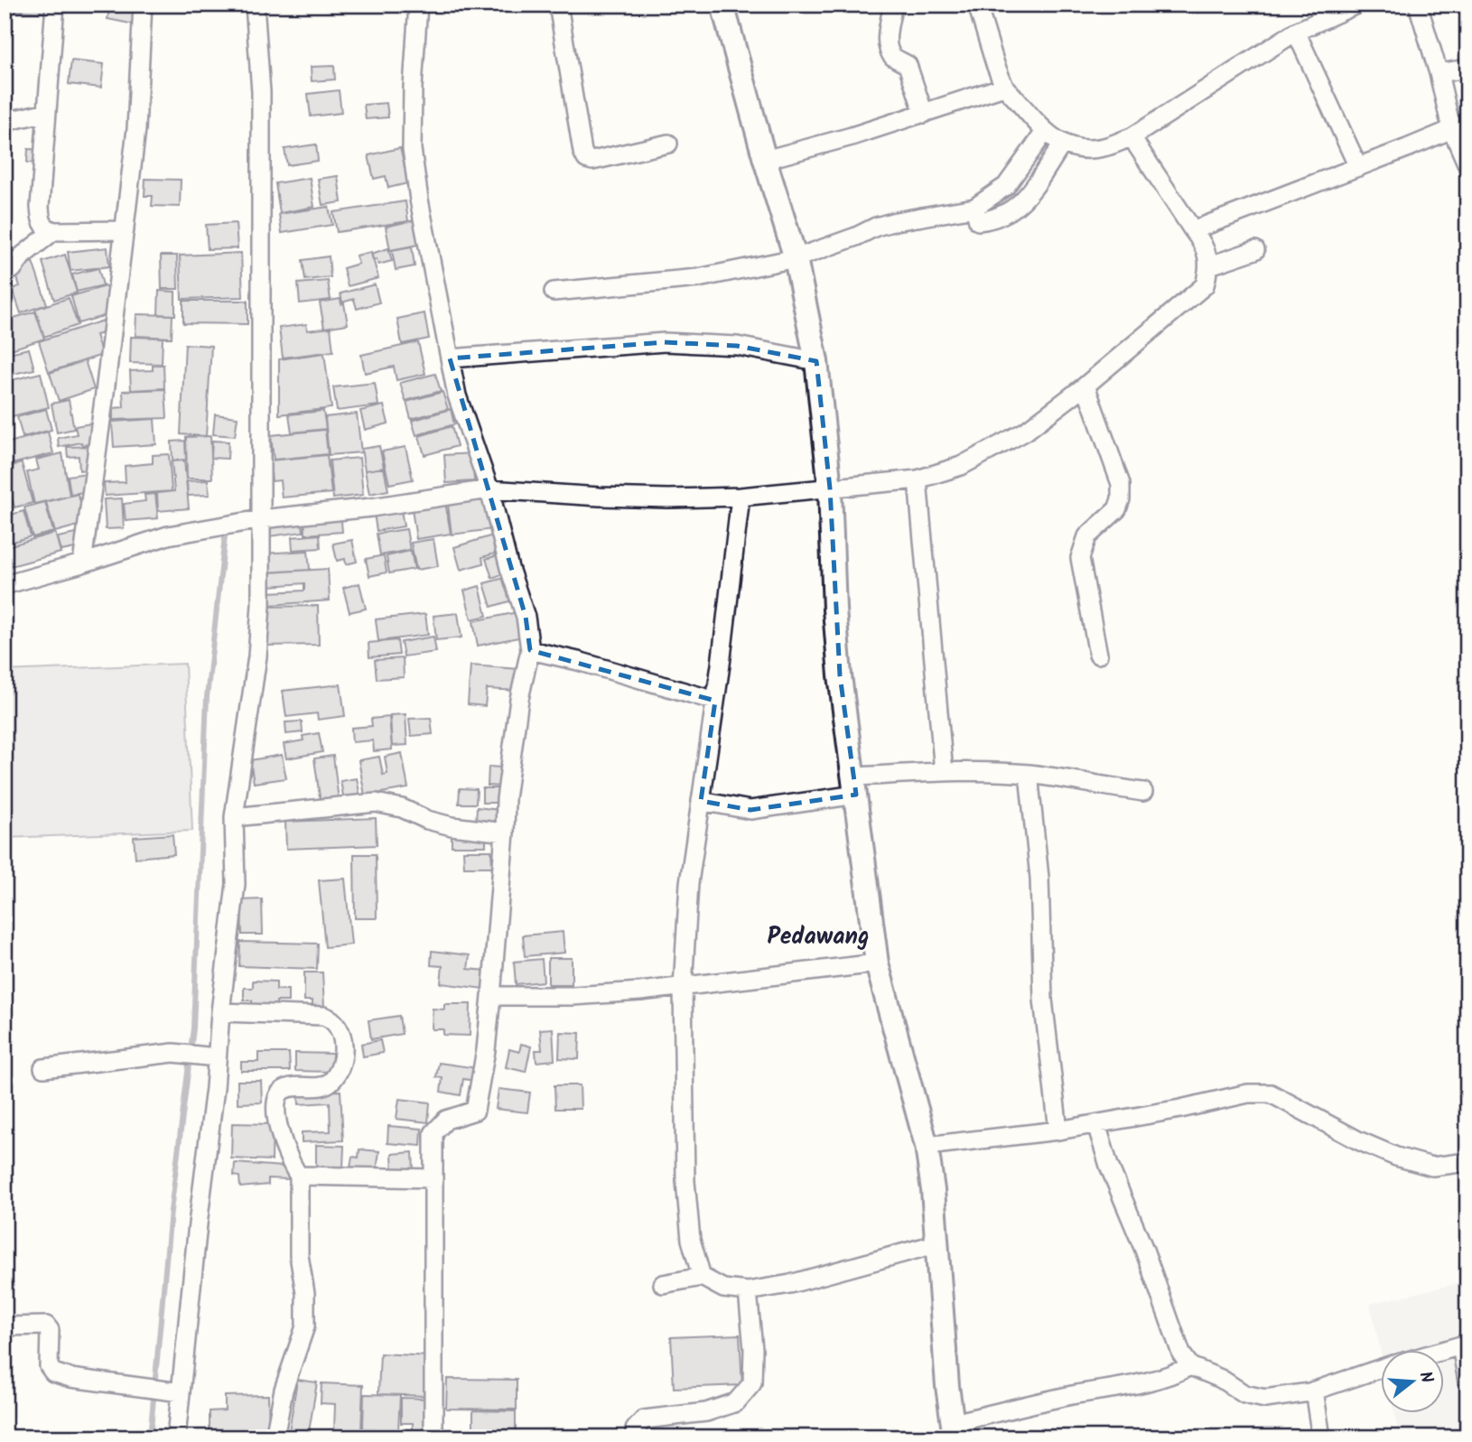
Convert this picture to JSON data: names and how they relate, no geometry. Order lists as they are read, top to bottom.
{
  "districts": ["Pedawang"],
  "north": "right"
}
